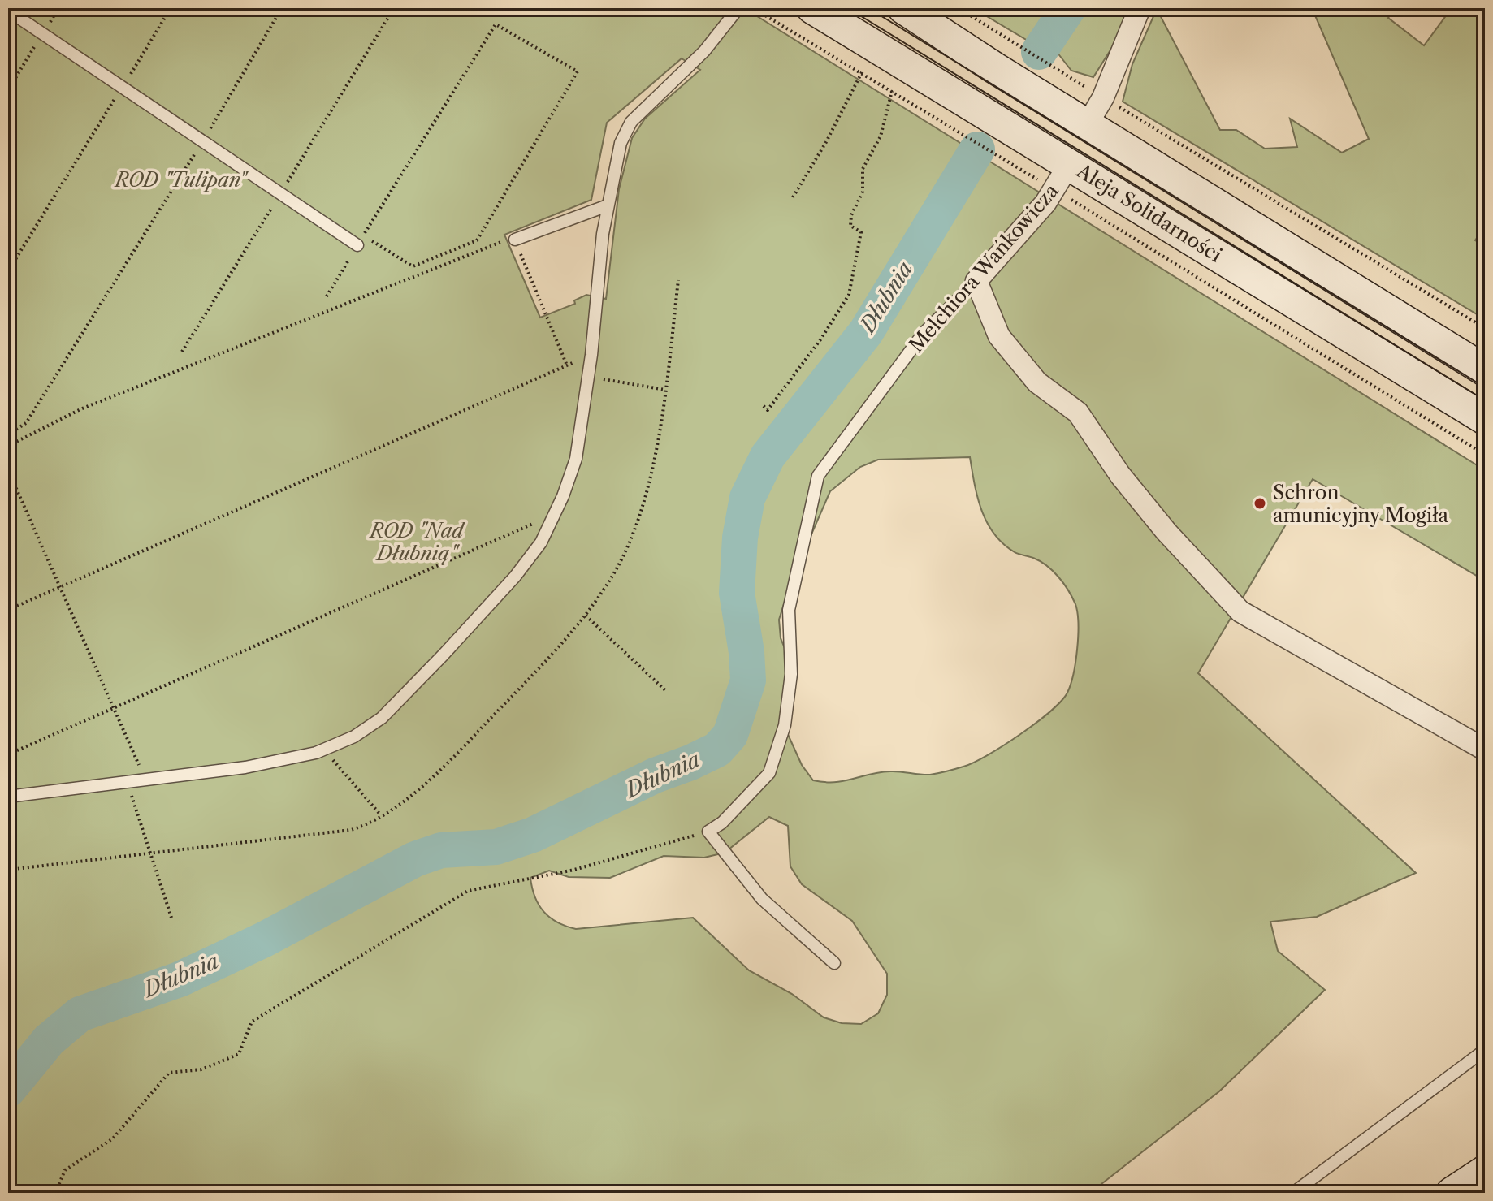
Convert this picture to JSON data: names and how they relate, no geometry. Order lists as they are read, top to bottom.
{
  "streets": {
    "street": ["Aleja Solidarności", "Melchiora Wańkowicza"]
  },
  "crossings": [
    ["Aleja Solidarności", "Melchiora Wańkowicza"]
  ],
  "water": ["Dłubnia"],
  "parks": ["ROD \"Tulipan\"", "ROD \"Nad Dłubnią\""],
  "places": ["Schron amunicyjny Mogiła"]
}
